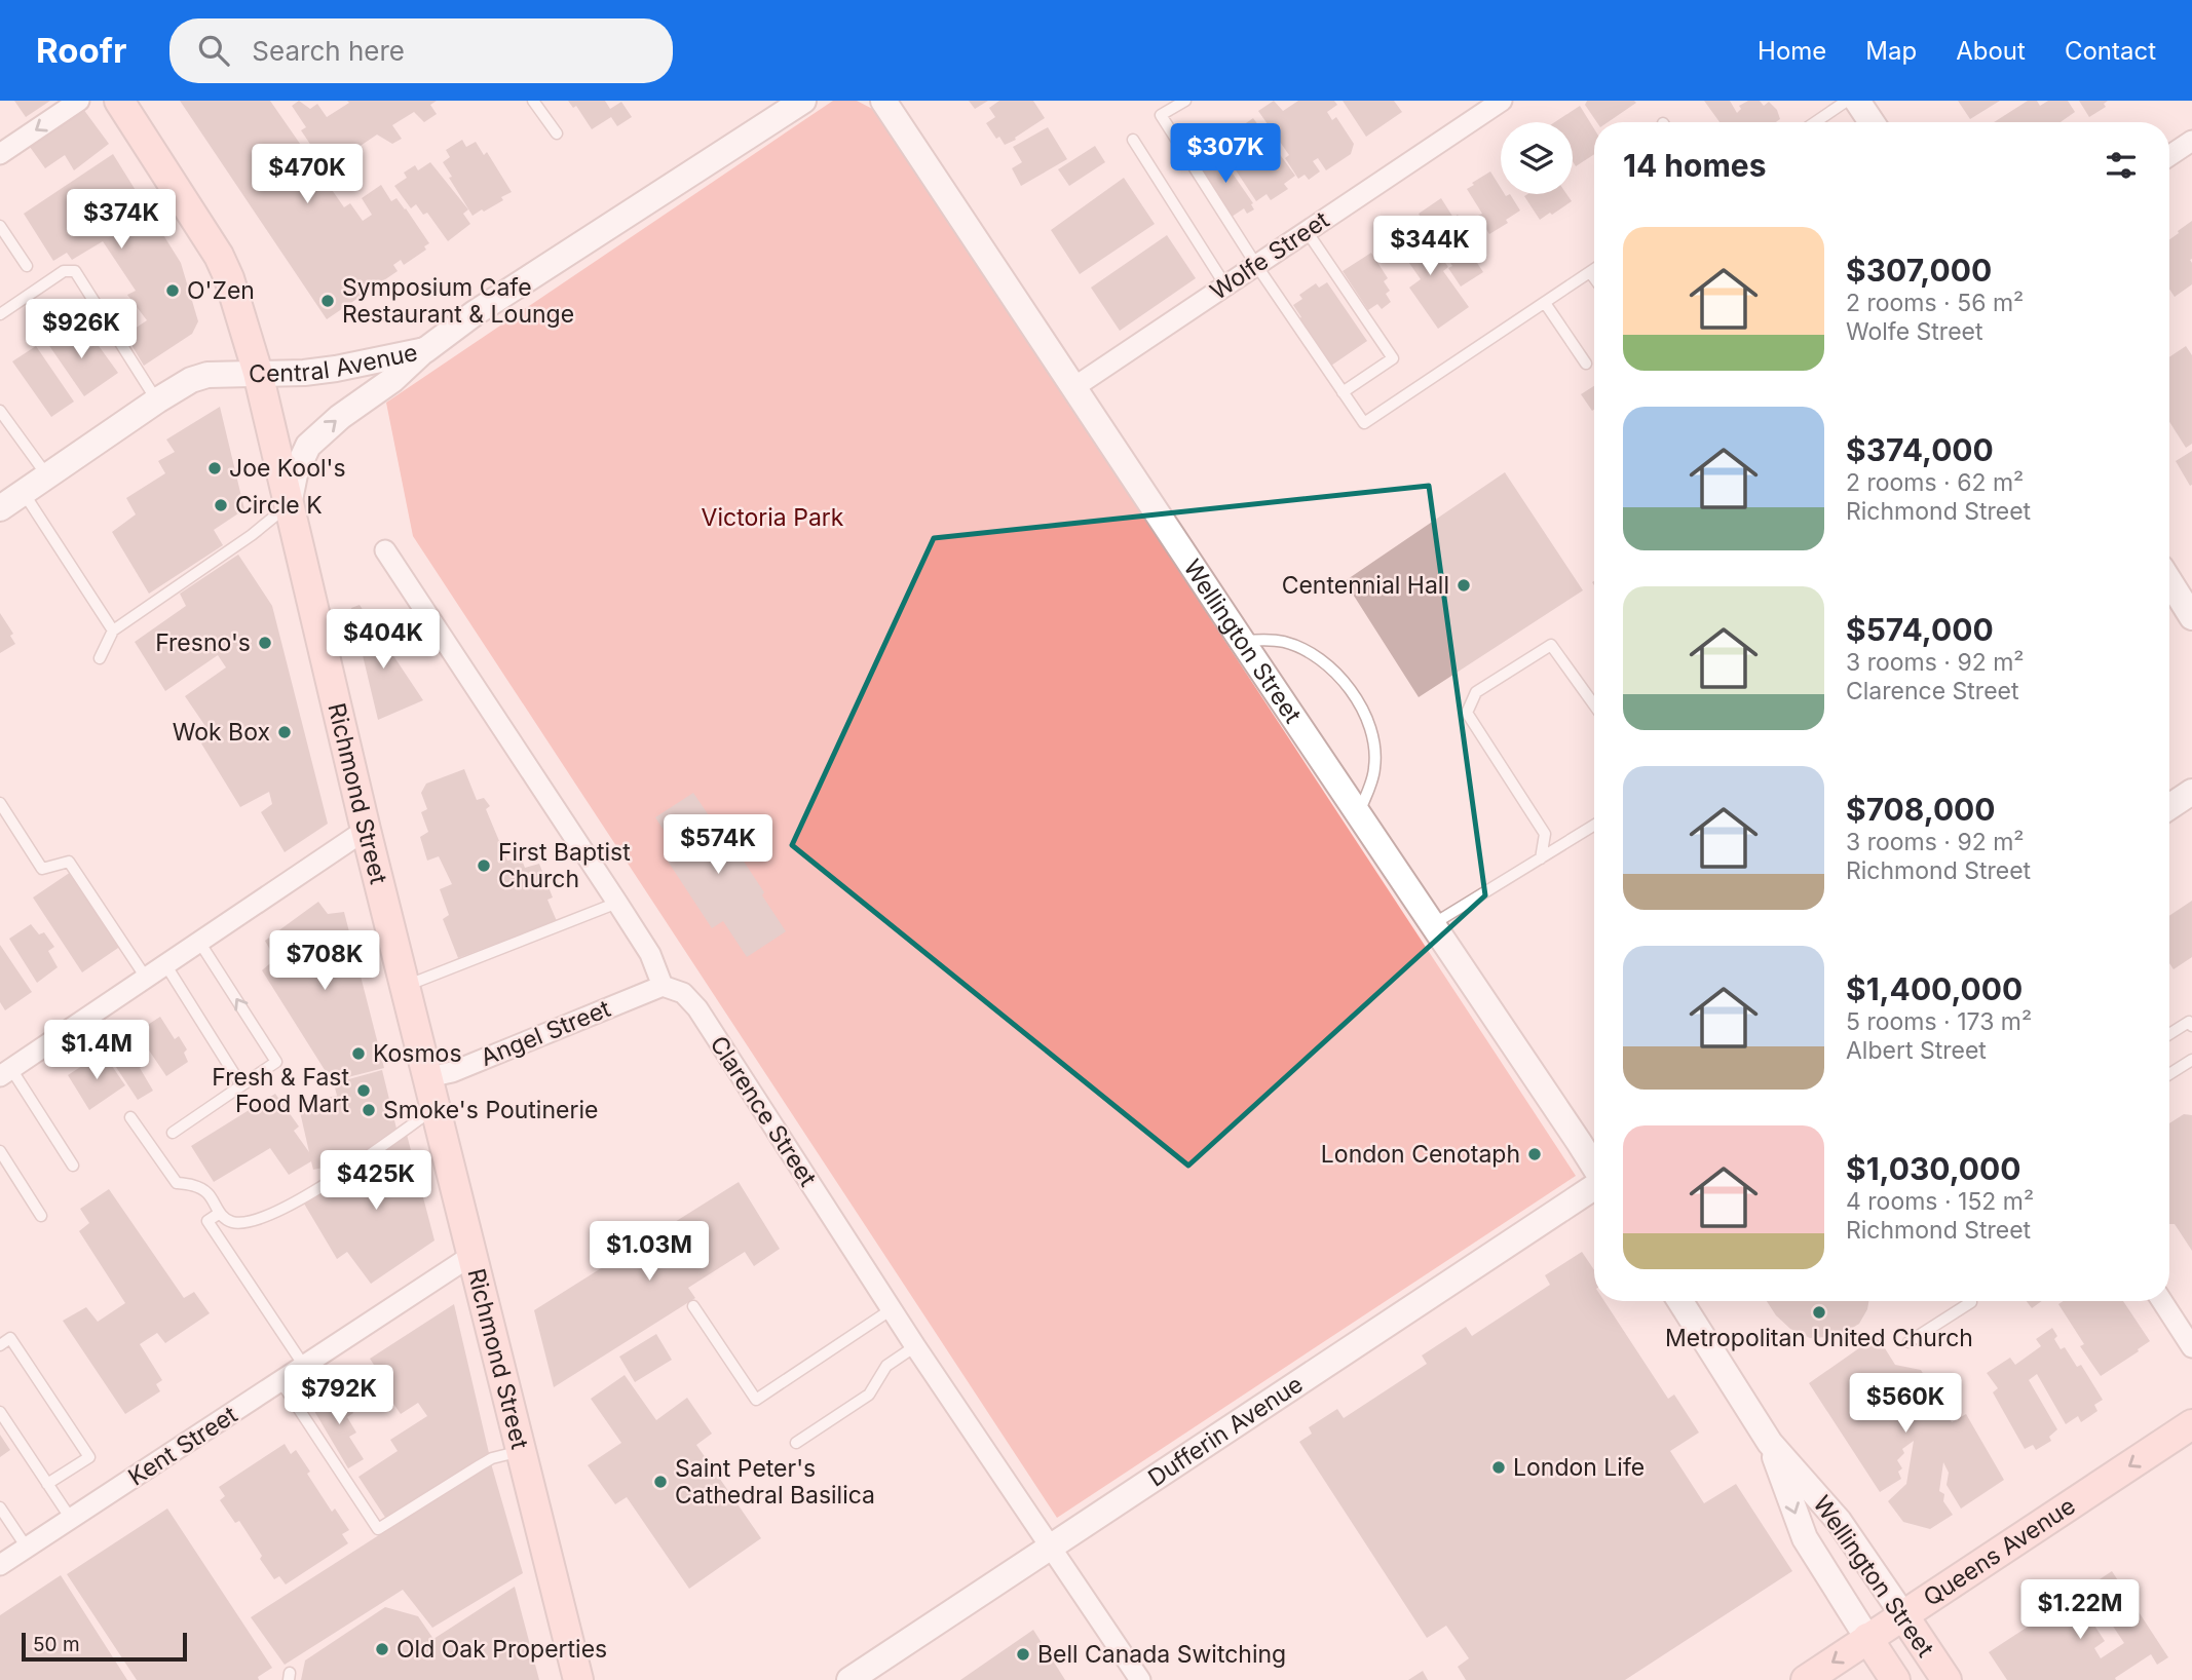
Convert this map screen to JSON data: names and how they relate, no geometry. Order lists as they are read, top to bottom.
{
  "streets": {
    "main road": ["Wellington Street", "Richmond Street", "Queens Avenue"],
    "street": [
      "Wolfe Street",
      "Central Avenue",
      "Angel Street",
      "Clarence Street",
      "Dufferin Avenue",
      "Kent Street"
    ]
  },
  "crossings": [
    ["Wolfe Street", "Wellington Street"],
    ["Central Avenue", "Richmond Street"],
    ["Wellington Street", "Queens Avenue"],
    ["Richmond Street", "Angel Street"],
    ["Richmond Street", "Kent Street"],
    ["Angel Street", "Clarence Street"],
    ["Clarence Street", "Dufferin Avenue"]
  ],
  "one_way": ["Queens Avenue"],
  "parks": ["Victoria Park"],
  "places": [
    "O'Zen",
    "Symposium Cafe Restaurant & Lounge",
    "Joe Kool's",
    "Circle K",
    "Centennial Hall",
    "Fresno's",
    "Wok Box",
    "First Baptist Church",
    "Kosmos",
    "Fresh & Fast Food Mart",
    "Smoke's Poutinerie",
    "London Cenotaph",
    "Metropolitan United Church",
    "London Life",
    "Saint Peter's Cathedral Basilica",
    "Old Oak Properties",
    "Bell Canada Switching"
  ],
  "scale_bar": "50 m",
  "page": {
    "header": "Roofr",
    "search": "Search here",
    "nav": [
      "Home",
      "Map",
      "About",
      "Contact"
    ],
    "heading": "14 homes",
    "price": [
      "$307K",
      "$470K",
      "$374K",
      "$344K",
      "$926K",
      "$404K",
      "$574K",
      "$708K",
      "$1.4M",
      "$425K",
      "$1.03M",
      "$792K",
      "$560K",
      "$1.22M"
    ],
    "list": [
      {
        "name": "$307,000",
        "note": "2 rooms · 56 m² · Wolfe Street"
      },
      {
        "name": "$374,000",
        "note": "2 rooms · 62 m² · Richmond Street"
      },
      {
        "name": "$574,000",
        "note": "3 rooms · 92 m² · Clarence Street"
      },
      {
        "name": "$708,000",
        "note": "3 rooms · 92 m² · Richmond Street"
      },
      {
        "name": "$1,400,000",
        "note": "5 rooms · 173 m² · Albert Street"
      },
      {
        "name": "$1,030,000",
        "note": "4 rooms · 152 m² · Richmond Street"
      }
    ],
    "scale": "50 m"
  }
}
